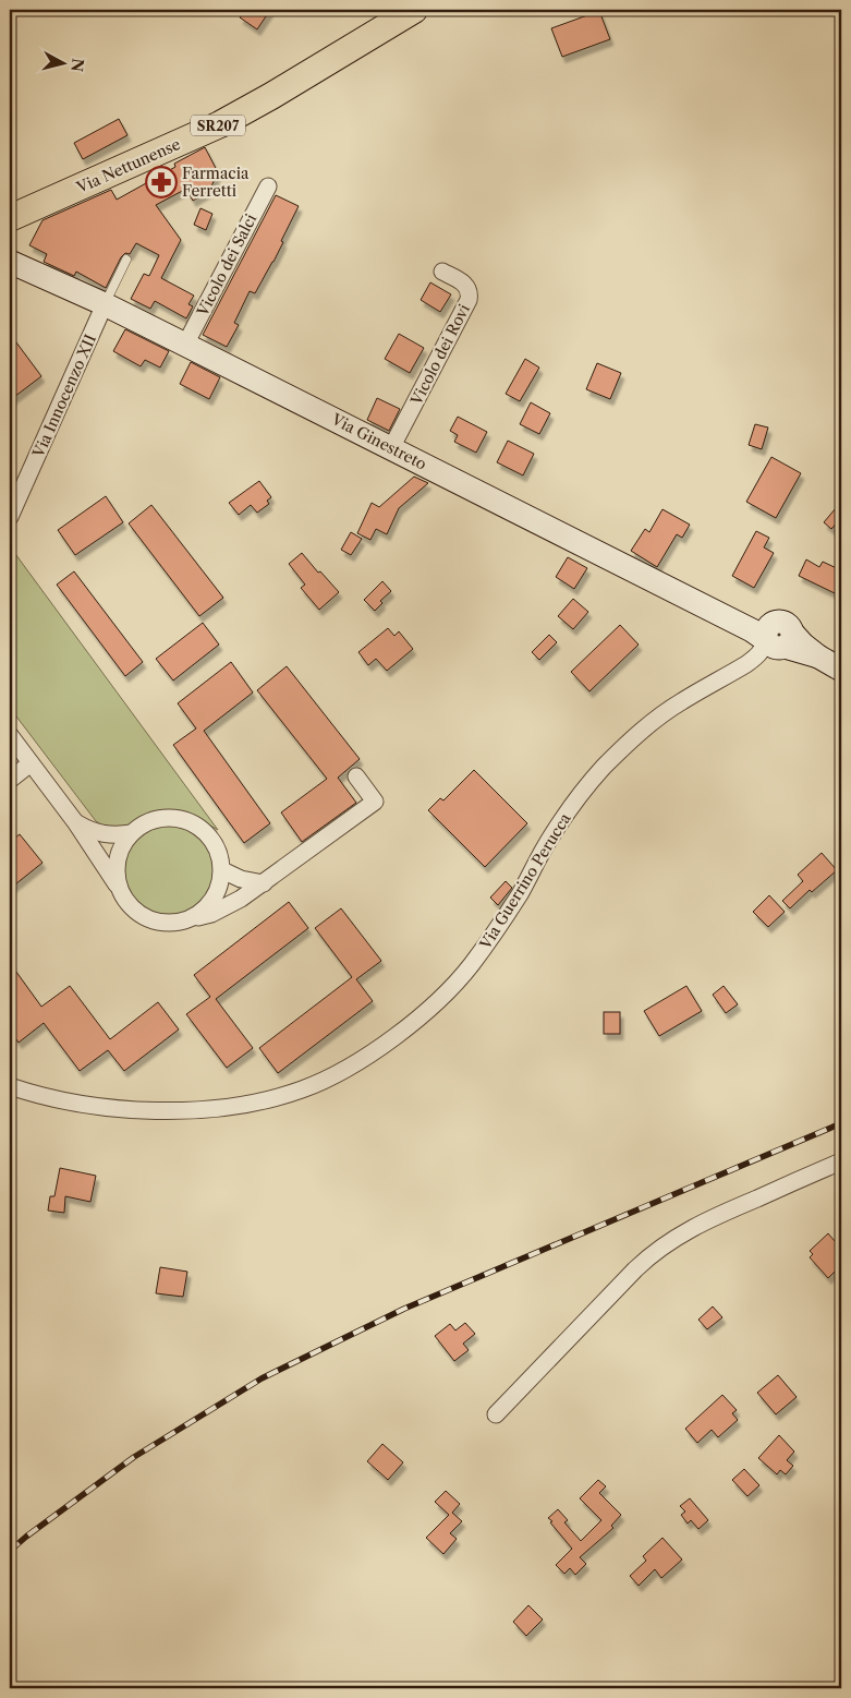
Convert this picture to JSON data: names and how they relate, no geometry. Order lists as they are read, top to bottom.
{
  "streets": {
    "main road": ["SR207", "Via Nettunense"],
    "street": [
      "Vicolo dei Salci",
      "Vicolo dei Rovi",
      "Via Innocenzo XII",
      "Via Ginestreto",
      "Via Guerrino Perucca"
    ]
  },
  "crossings": [
    ["Vicolo dei Salci", "Via Ginestreto"],
    ["Vicolo dei Rovi", "Via Ginestreto"],
    ["Via Innocenzo XII", "Via Ginestreto"],
    ["Via Ginestreto", "Via Guerrino Perucca"]
  ],
  "places": {
    "pharmacy": ["Farmacia Ferretti"]
  },
  "north": "right"
}
